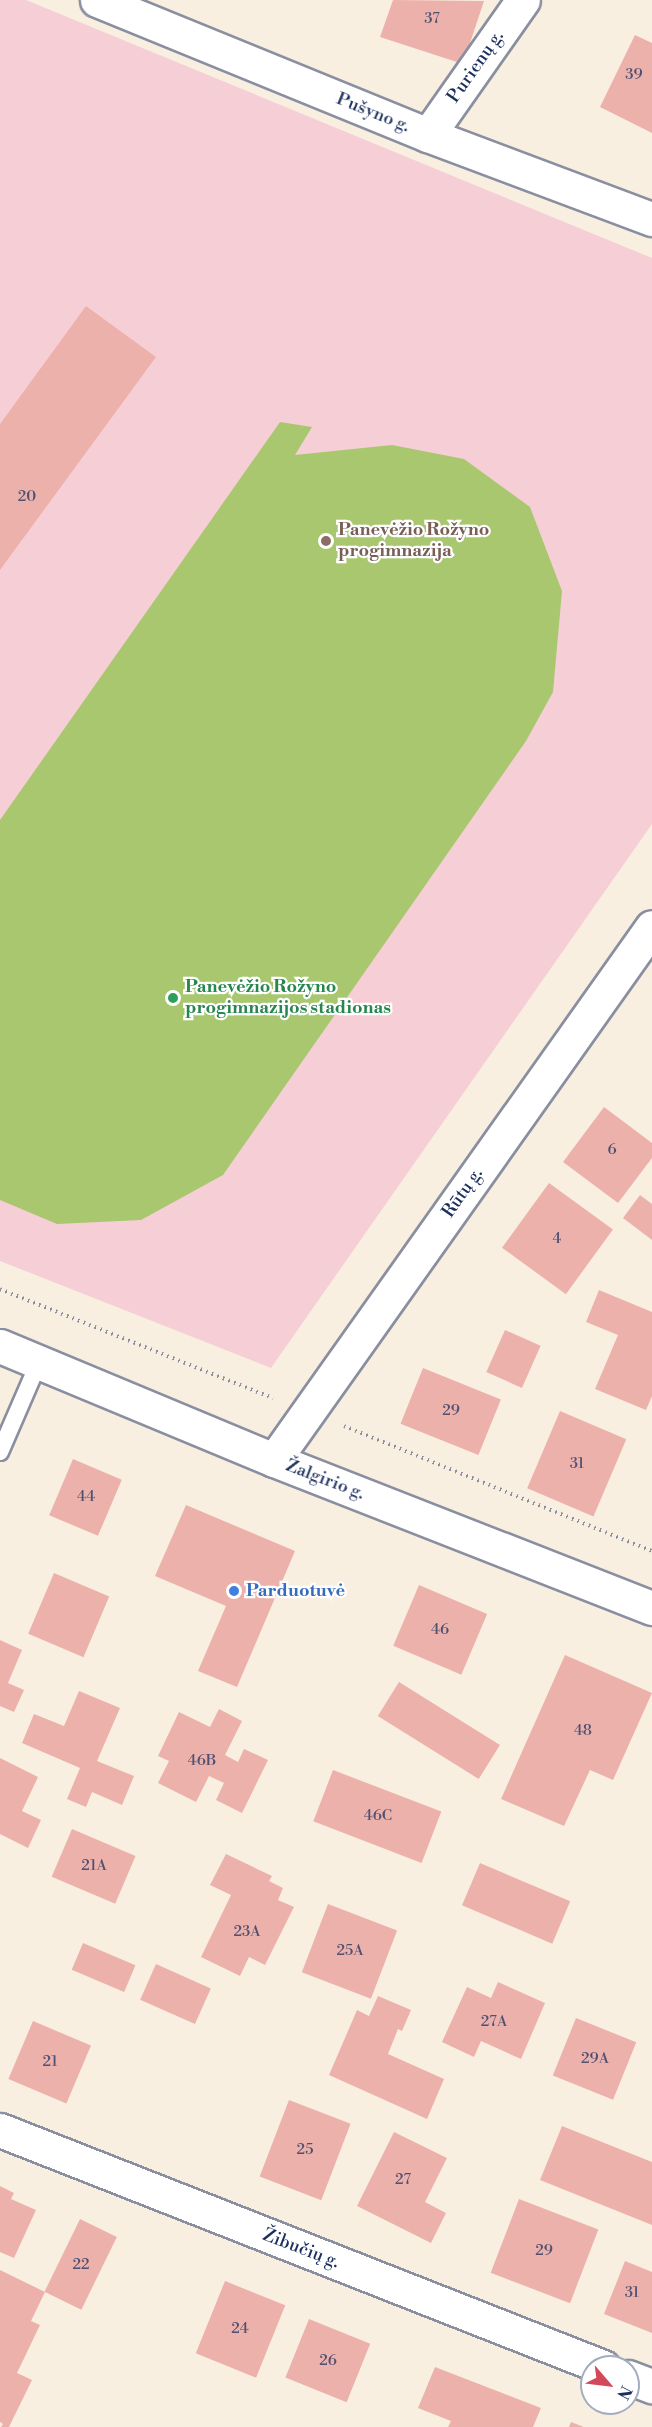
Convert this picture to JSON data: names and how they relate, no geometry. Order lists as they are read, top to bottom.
{
  "streets": {
    "street": [
      "Purienų g.",
      "Pušyno g.",
      "Rūtų g.",
      "Žalgirio g.",
      "Žibučių g."
    ]
  },
  "crossings": [
    ["Purienų g.", "Pušyno g."],
    ["Rūtų g.", "Žalgirio g."]
  ],
  "places": ["Panevėžio Rožyno progimnazija", "Panevėžio Rožyno progimnazijos stadionas", "Parduotuvė"],
  "house_numbers": [
    "37",
    "39",
    "20",
    "6",
    "4",
    "29",
    "31",
    "44",
    "46",
    "48",
    "46B",
    "46C",
    "21A",
    "23A",
    "25A",
    "27A",
    "29A",
    "21",
    "25",
    "27",
    "29",
    "22",
    "31",
    "24",
    "26"
  ],
  "north": "bottom right"
}
